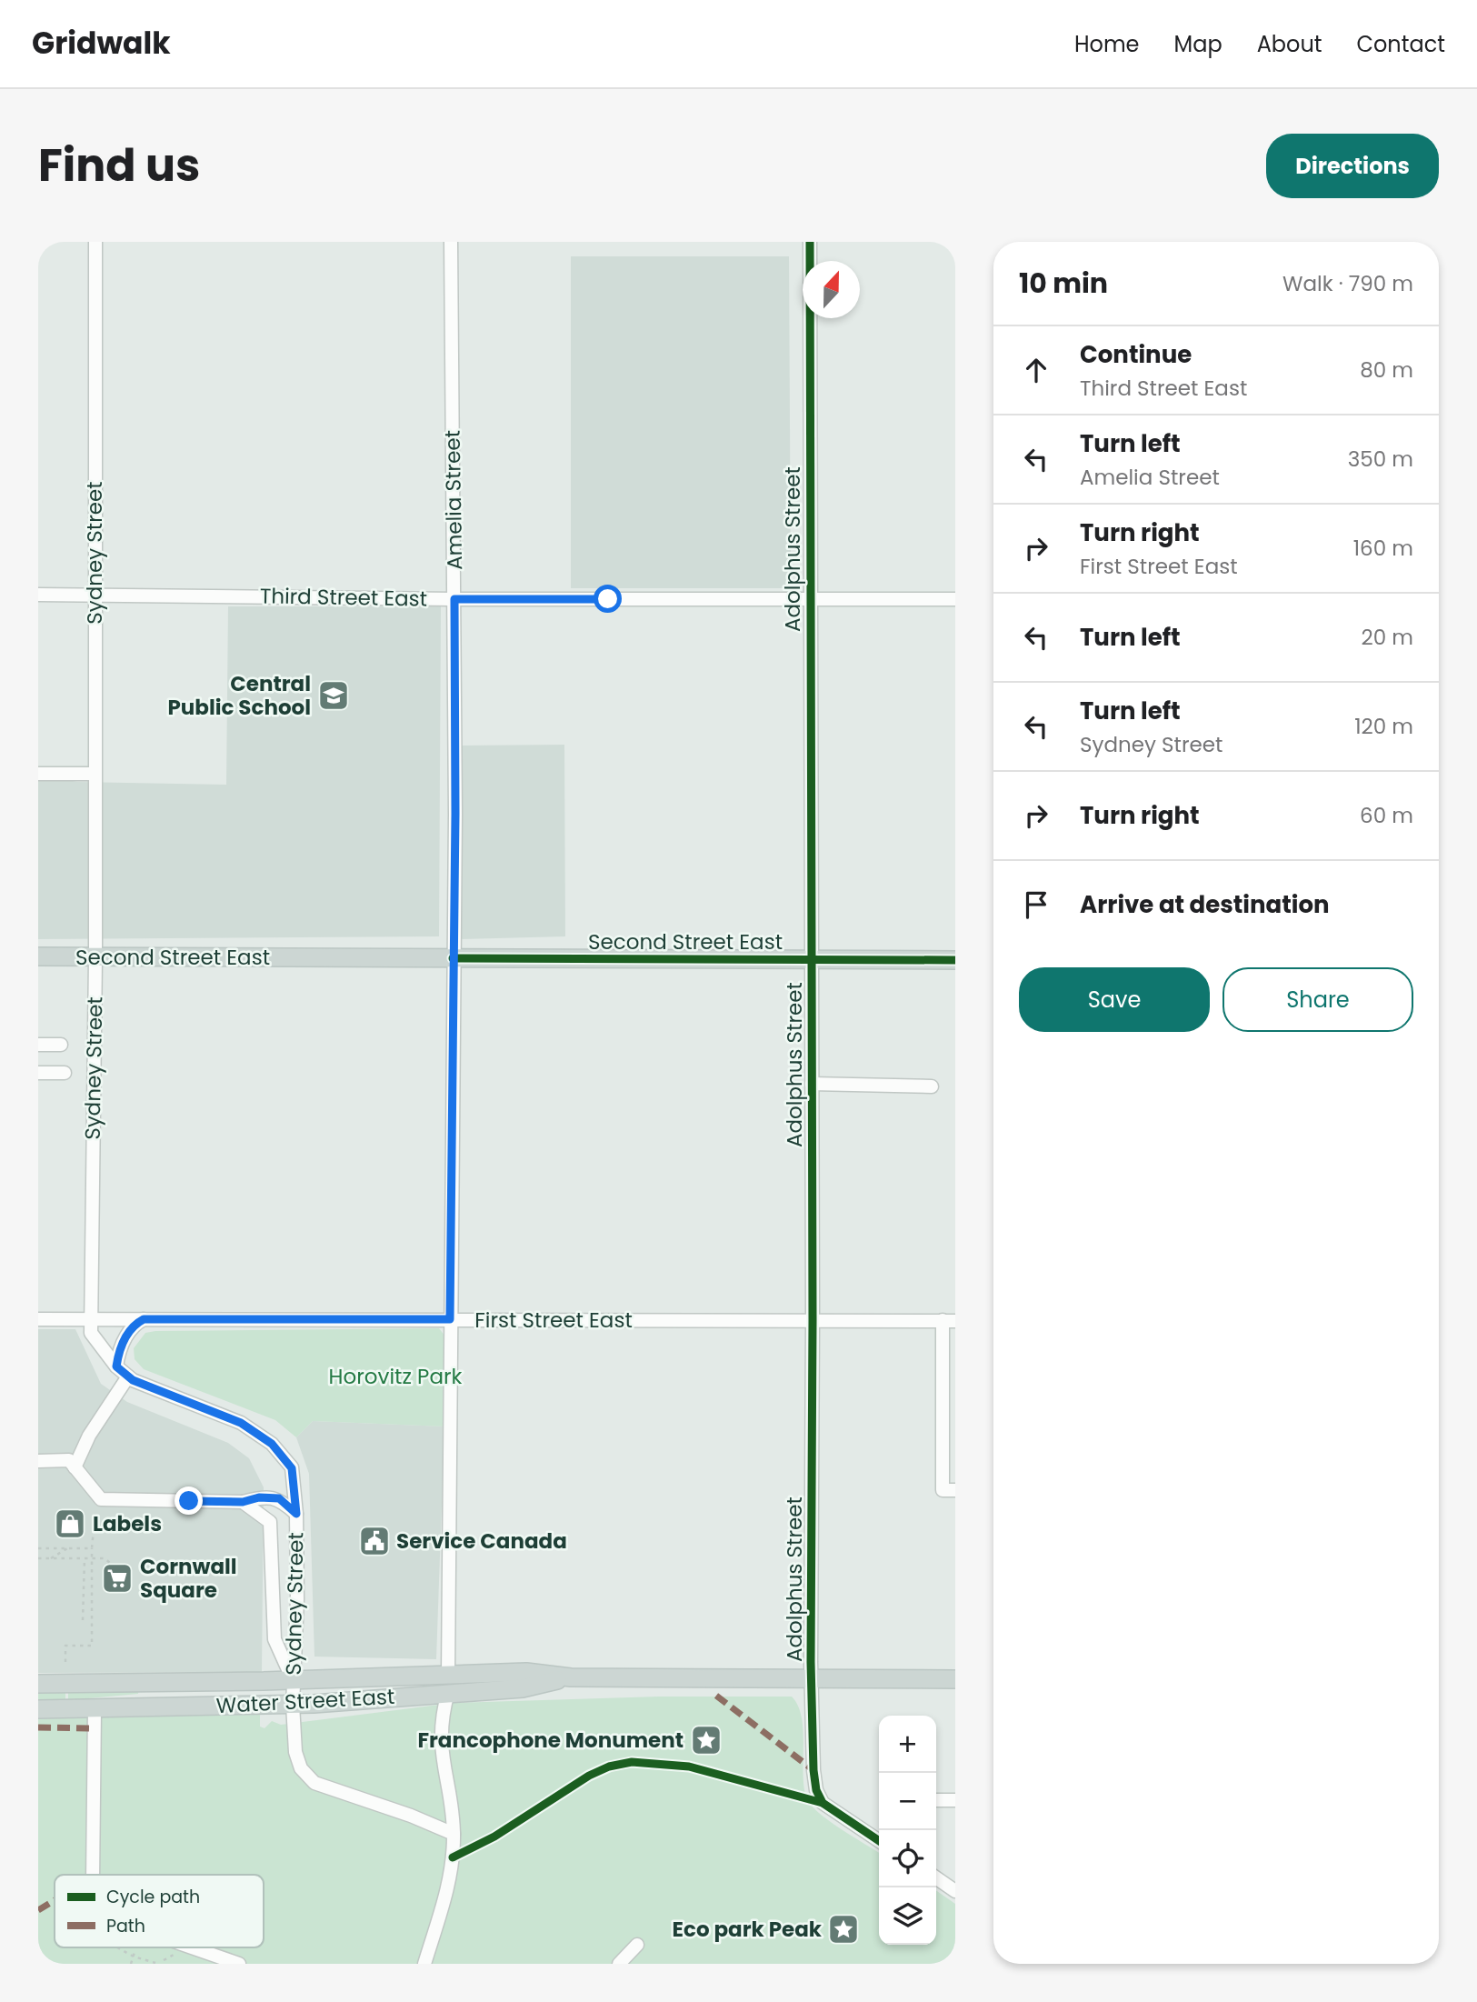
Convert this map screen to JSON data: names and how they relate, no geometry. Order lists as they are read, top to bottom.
{
  "streets": {
    "main road": ["Second Street East", "Water Street East"],
    "street": [
      "Amelia Street",
      "Adolphus Street",
      "Sydney Street",
      "Third Street East",
      "First Street East"
    ]
  },
  "crossings": [
    ["Amelia Street", "Third Street East"],
    ["Amelia Street", "Second Street East"],
    ["Amelia Street", "First Street East"],
    ["Amelia Street", "Water Street East"],
    ["Adolphus Street", "Third Street East"],
    ["Adolphus Street", "Second Street East"],
    ["Adolphus Street", "First Street East"],
    ["Adolphus Street", "Water Street East"],
    ["Sydney Street", "Third Street East"],
    ["Sydney Street", "Second Street East"],
    ["Sydney Street", "First Street East"],
    ["Sydney Street", "Water Street East"]
  ],
  "parks": ["Horovitz Park"],
  "places": {
    "school or university": ["Central Public School"],
    "shop": ["Labels"],
    "public building": ["Service Canada"],
    "supermarket": ["Cornwall Square"],
    "place": ["Francophone Monument", "Eco park Peak"]
  },
  "legend": ["Cycle path", "Path"],
  "north": "top",
  "page": {
    "header": "Gridwalk",
    "nav": [
      "Home",
      "Map",
      "About",
      "Contact"
    ],
    "title": "Find us",
    "buttons": [
      "Directions",
      ["Save", "Share"]
    ],
    "heading": ["10 min", "Walk · 790 m"],
    "list": [
      ["Continue", "Third Street East", "80 m"],
      ["Turn left", "Amelia Street", "350 m"],
      ["Turn right", "First Street East", "160 m"],
      ["Turn left", "20 m"],
      ["Turn left", "Sydney Street", "120 m"],
      ["Turn right", "60 m"],
      "Arrive at destination"
    ],
    "map_buttons": ["+", "−"]
  }
}
